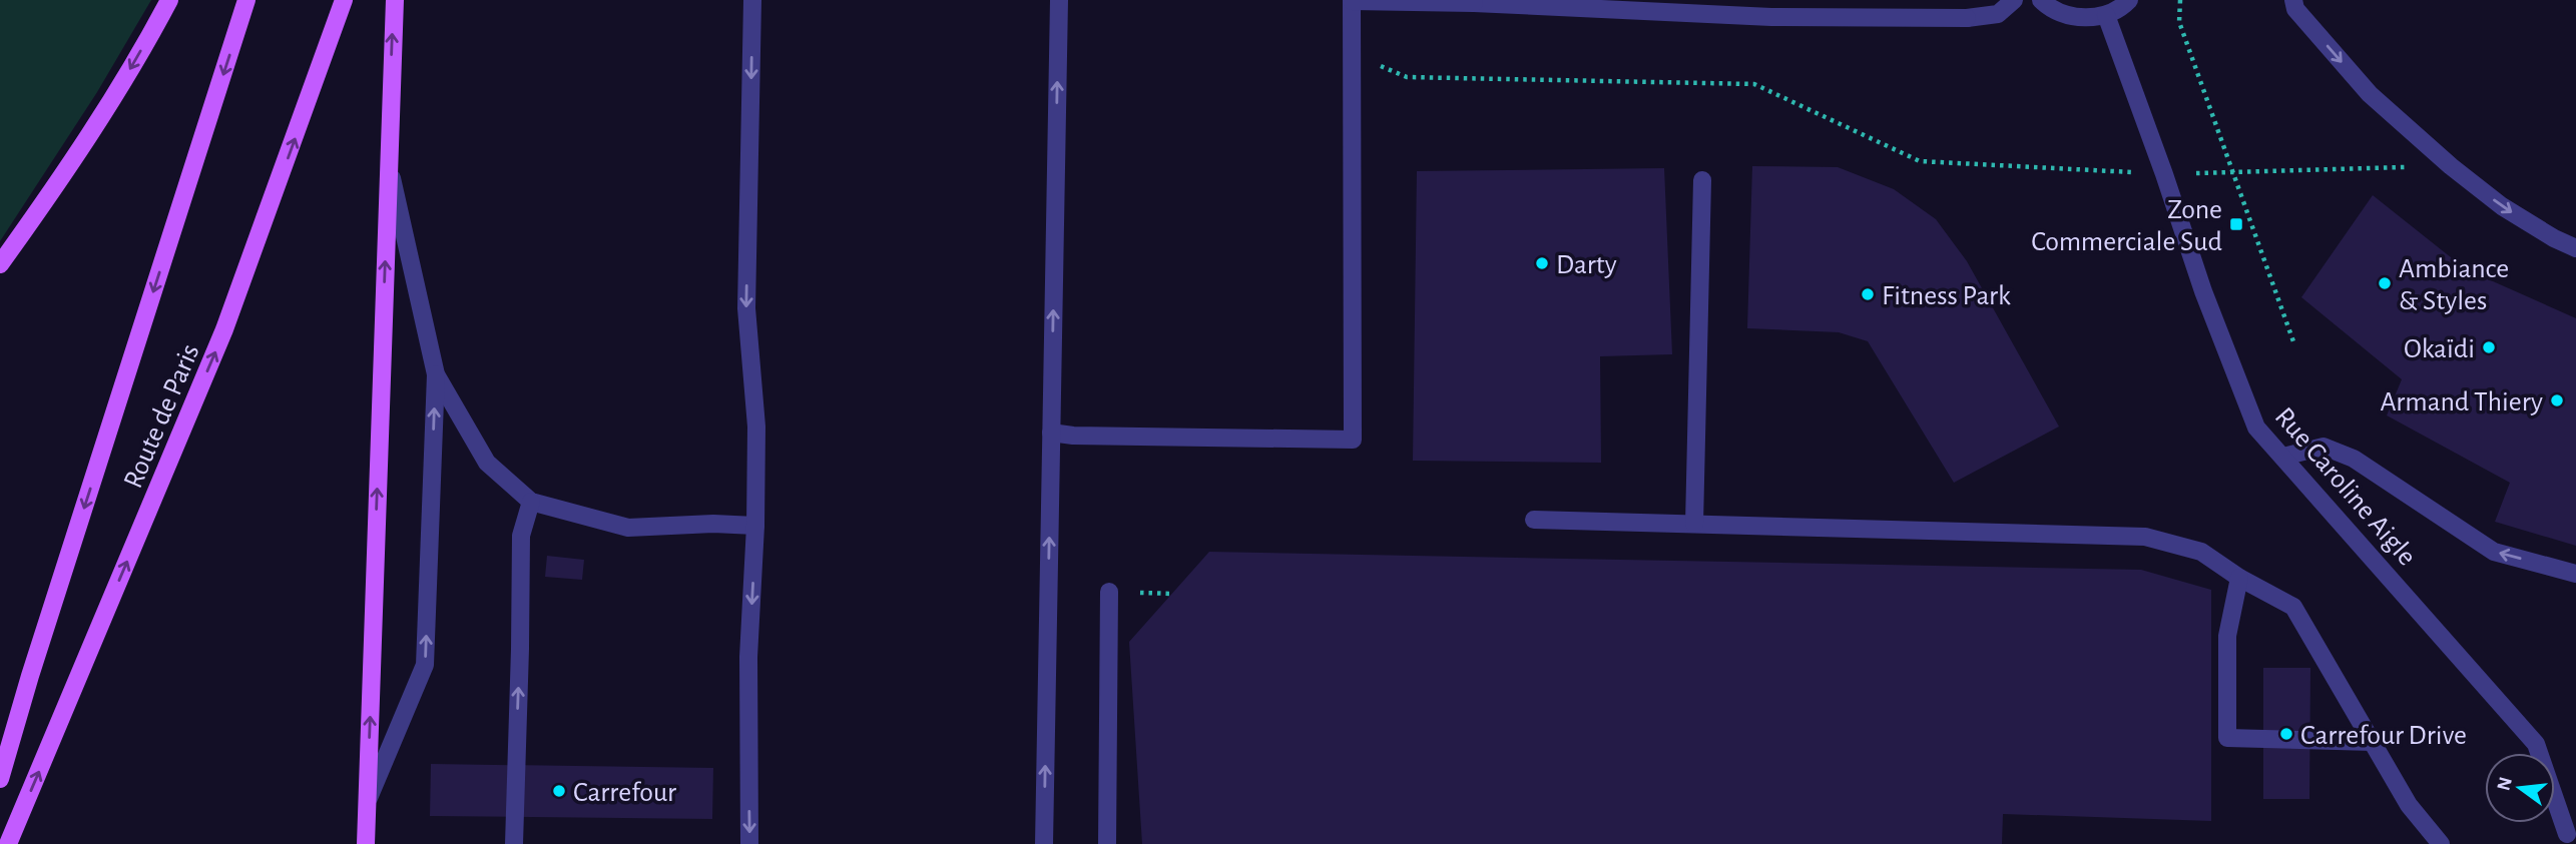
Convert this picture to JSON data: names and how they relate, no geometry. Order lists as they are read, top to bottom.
{
  "streets": {
    "main road": ["Route de Paris"],
    "street": ["Rue Caroline Aigle"]
  },
  "places": {
    "transit": ["Zone Commerciale Sud"],
    "other": [
      "Darty",
      "Ambiance & Styles",
      "Fitness Park",
      "Okaïdi",
      "Armand Thiery",
      "Carrefour Drive",
      "Carrefour"
    ]
  },
  "north": "left"
}
